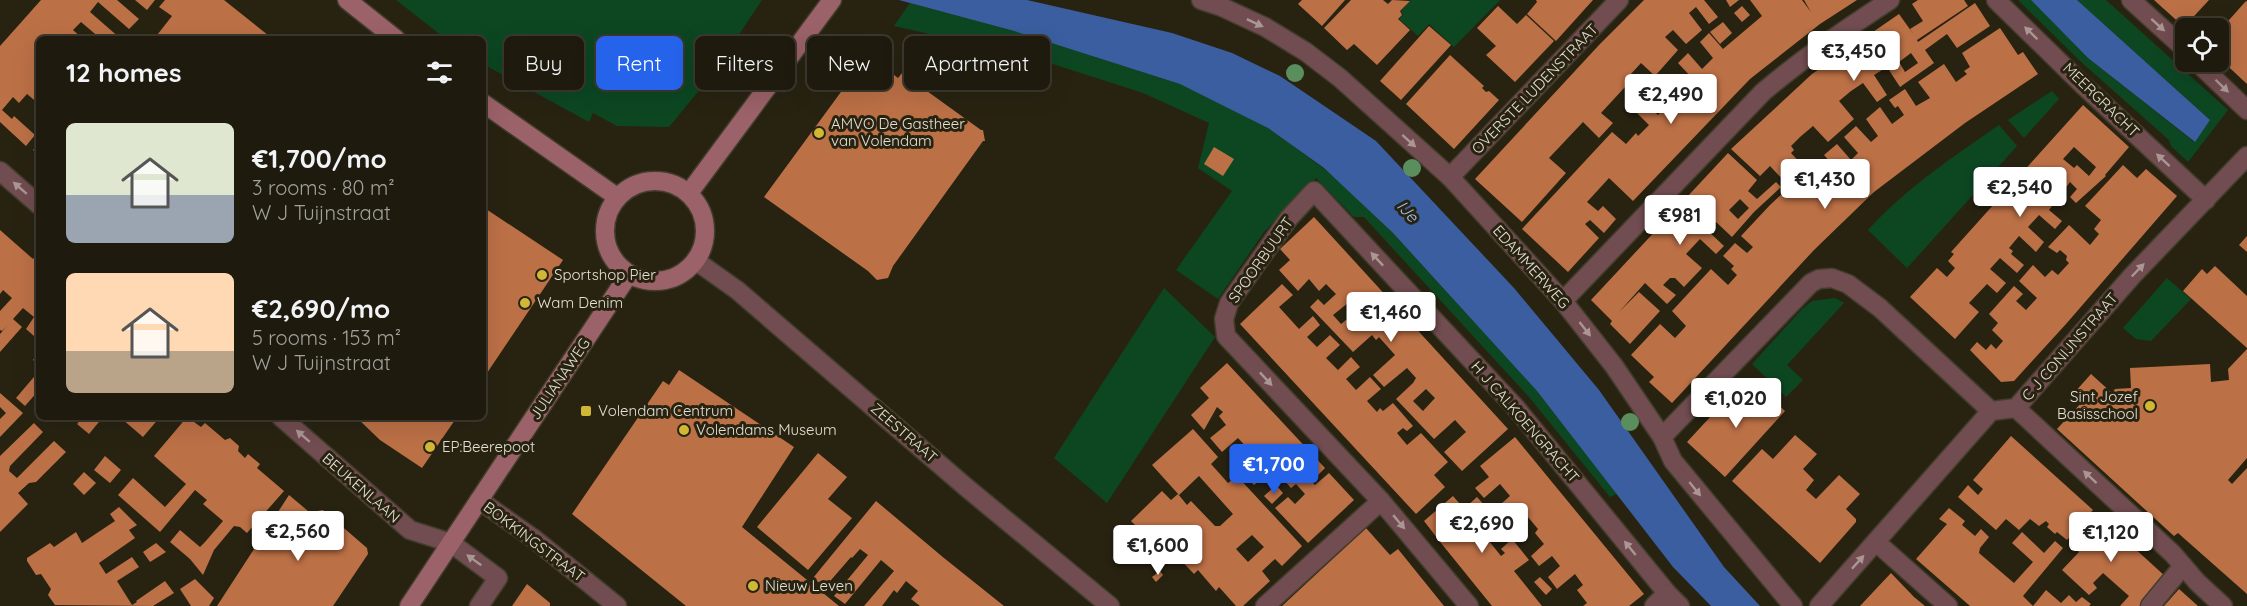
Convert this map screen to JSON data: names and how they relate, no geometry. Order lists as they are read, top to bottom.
{
  "streets": {
    "main road": ["JULIANAWEG"],
    "street": [
      "OVERSTE LUDENSTRAAT",
      "MEERGRACHT",
      "SPOORBUURT",
      "EDAMMERWEG",
      "C J CONIJNSTRAAT",
      "H J CALKOENGRACHT",
      "ZEESTRAAT",
      "BEUKENLAAN",
      "BOKKINGSTRAAT"
    ]
  },
  "crossings": [
    ["OVERSTE LUDENSTRAAT", "EDAMMERWEG"],
    ["MEERGRACHT", "C J CONIJNSTRAAT"],
    ["SPOORBUURT", "H J CALKOENGRACHT"],
    ["JULIANAWEG", "ZEESTRAAT"],
    ["JULIANAWEG", "BEUKENLAAN"],
    ["JULIANAWEG", "BOKKINGSTRAAT"]
  ],
  "one_way": [
    "EDAMMERWEG",
    "C J CONIJNSTRAAT",
    "H J CALKOENGRACHT",
    "BEUKENLAAN"
  ],
  "water": ["IJe"],
  "places": {
    "other": [
      "AMVO De Gastheer van Volendam",
      "Sportshop Pier",
      "Wam Denim",
      "Sint Jozef Basisschool",
      "Volendams Museum",
      "EP:Beerepoot",
      "Nieuw Leven"
    ],
    "transit": ["Volendam Centrum"]
  },
  "page": {
    "price": [
      "€3,450",
      "€2,490",
      "€1,430",
      "€2,540",
      "€981",
      "€1,460",
      "€1,020",
      "€1,700",
      "€2,690",
      "€2,560",
      "€1,120",
      "€1,600"
    ],
    "chip": [
      "Buy",
      "Rent",
      "Filters",
      "New",
      "Apartment"
    ],
    "heading": "12 homes",
    "list": [
      {
        "name": "€1,700/mo",
        "note": "3 rooms · 80 m² · W J Tuijnstraat"
      },
      {
        "name": "€2,690/mo",
        "note": "5 rooms · 153 m² · W J Tuijnstraat"
      }
    ]
  }
}
